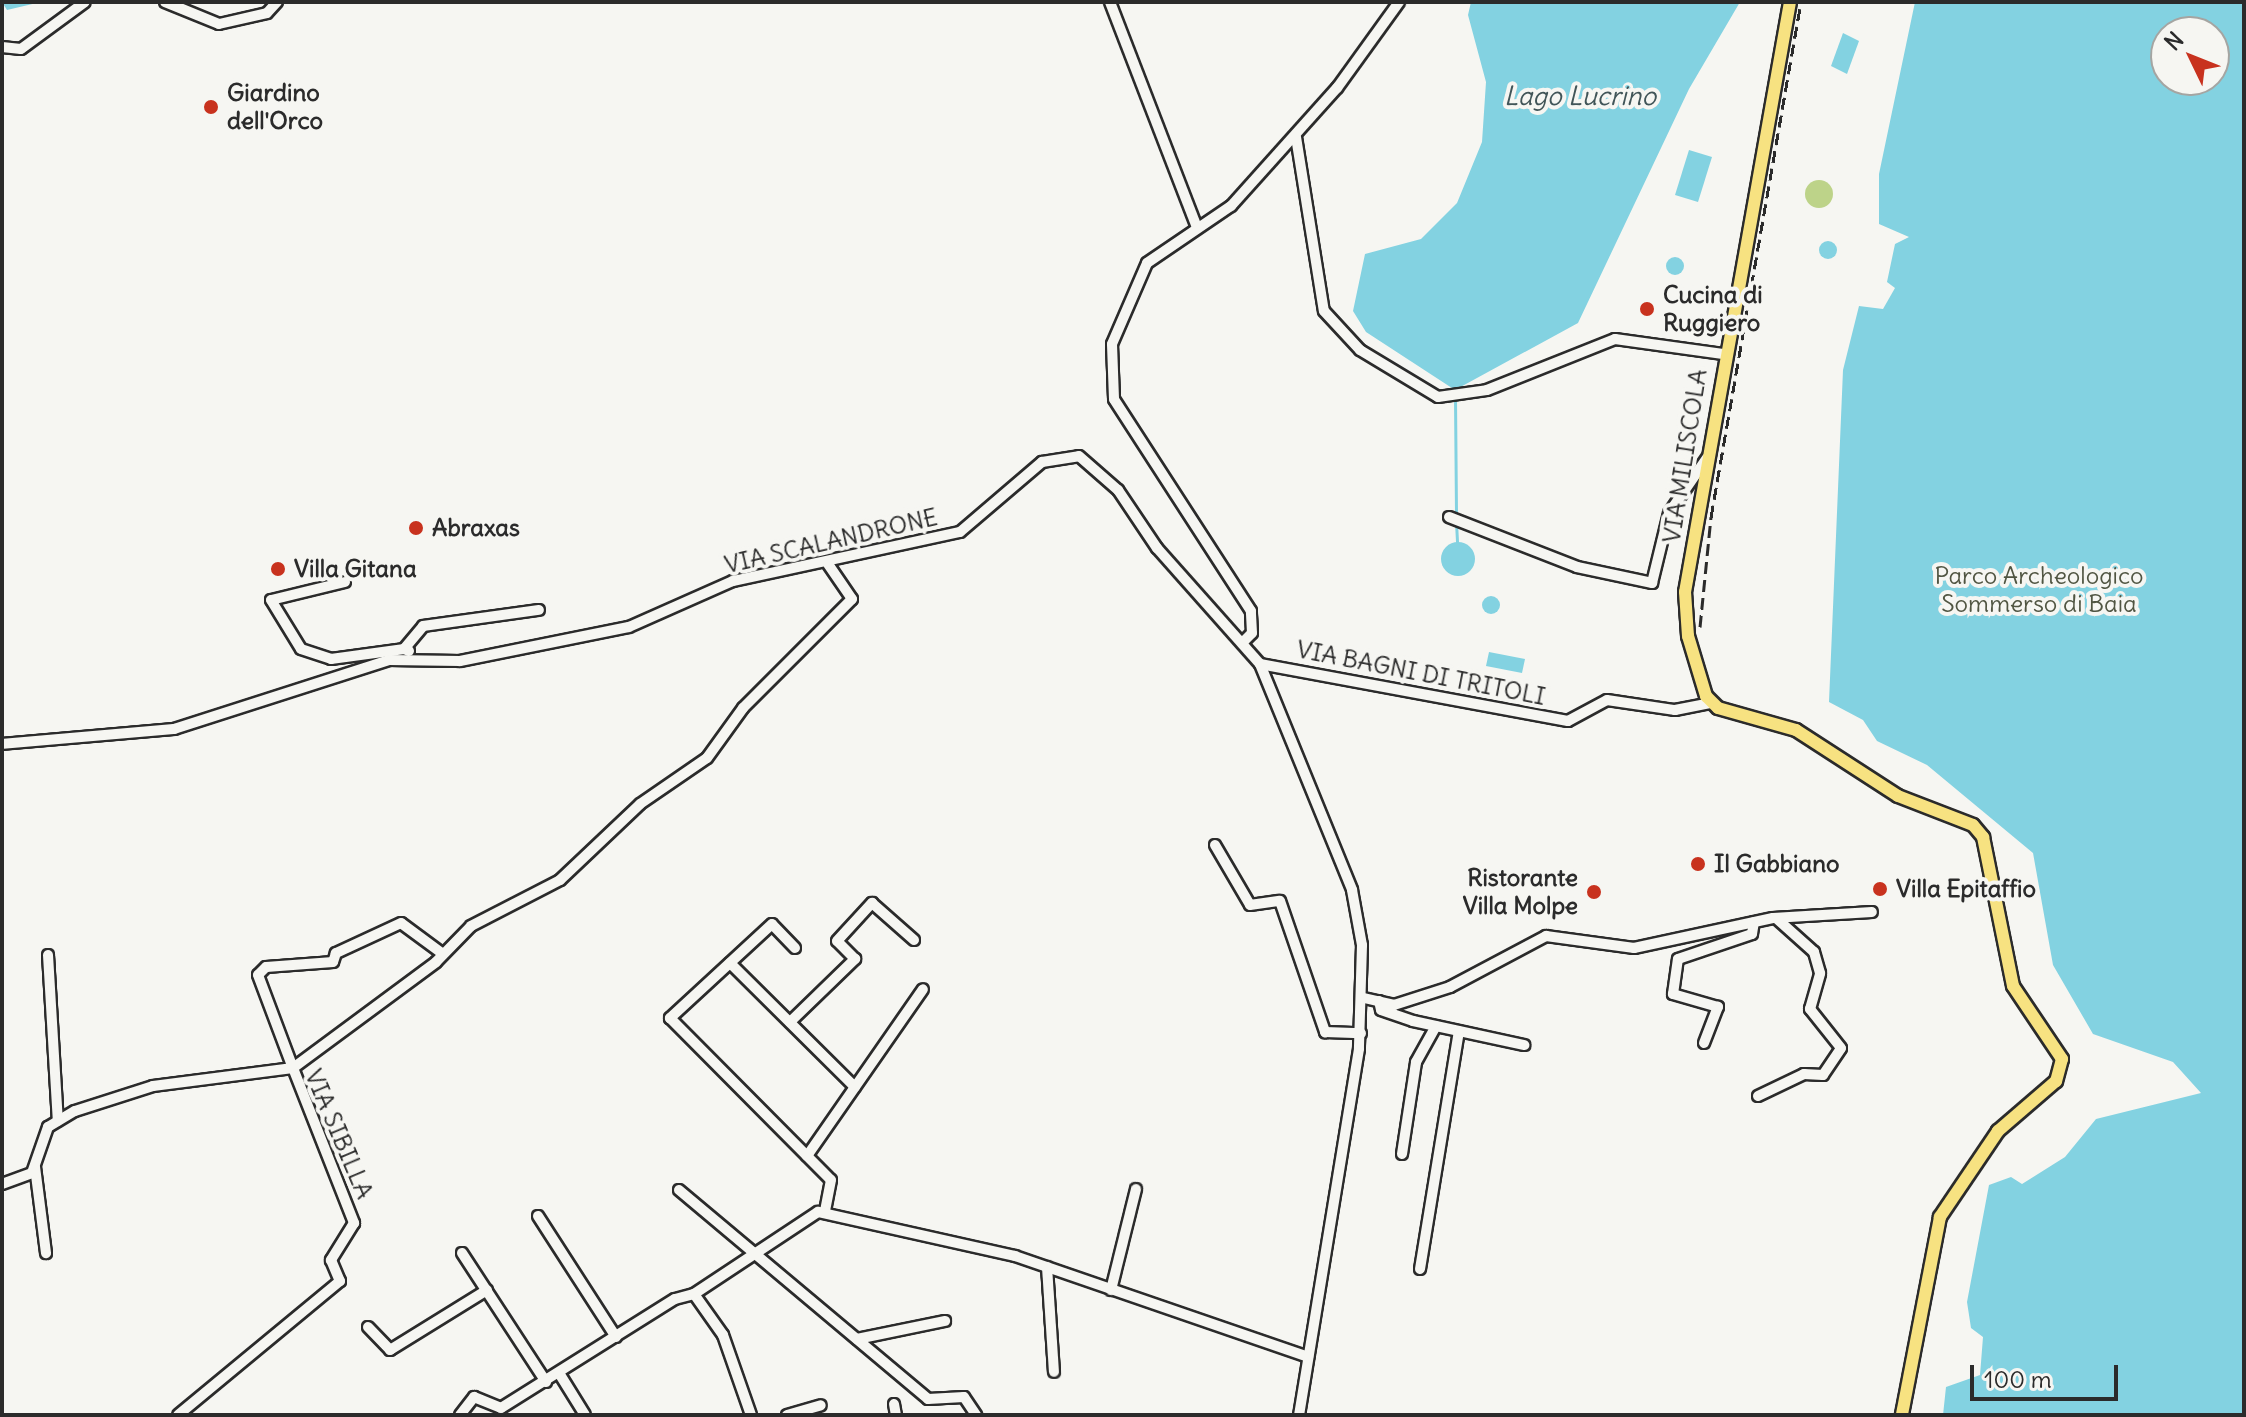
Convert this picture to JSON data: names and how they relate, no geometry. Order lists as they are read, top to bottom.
{
  "streets": {
    "main road": ["VIA MILISCOLA"],
    "street": ["VIA SCALANDRONE", "VIA BAGNI DI TRITOLI", "VIA SIBILLA"]
  },
  "crossings": [
    ["VIA MILISCOLA", "VIA BAGNI DI TRITOLI"]
  ],
  "water": ["Lago Lucrino"],
  "parks": ["Parco Archeologico Sommerso di Baia"],
  "places": [
    "Giardino dell'Orco",
    "Cucina di Ruggiero",
    "Abraxas",
    "Villa Gitana",
    "Il Gabbiano",
    "Villa Epitaffio",
    "Ristorante Villa Molpe"
  ],
  "scale_bar": "100 m",
  "north": "top left"
}
